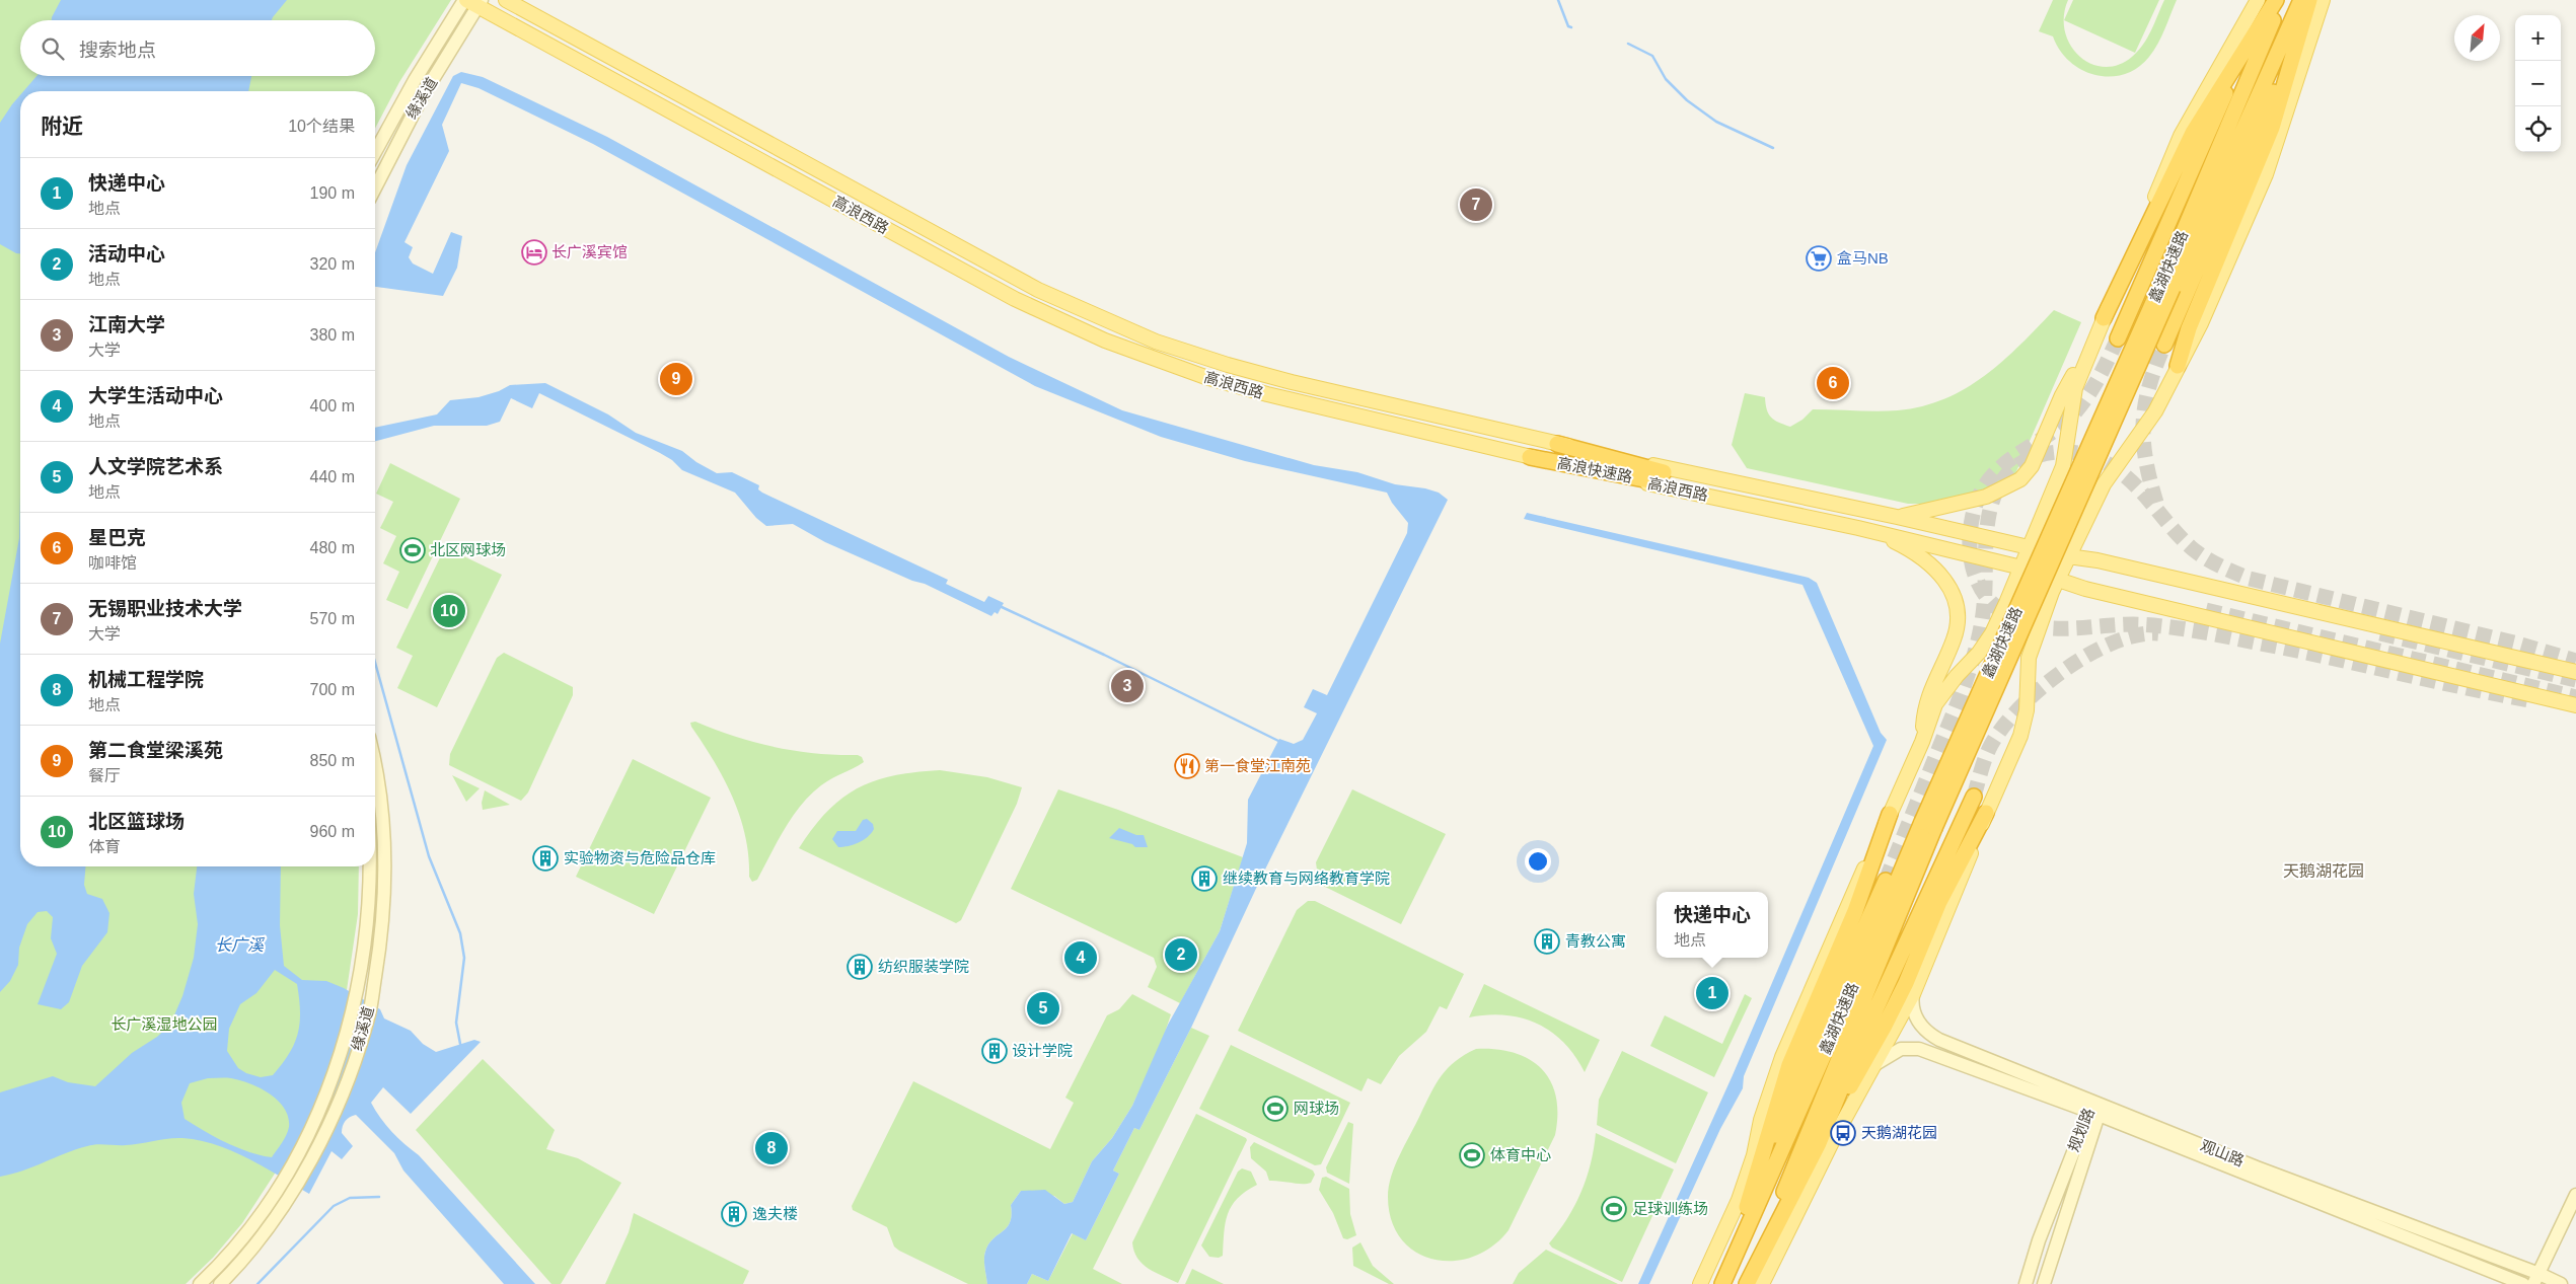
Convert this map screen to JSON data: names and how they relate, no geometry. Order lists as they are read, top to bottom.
{
  "streets": {
    "highway": ["蠡湖快速路", "高浪快速路"],
    "main road": [
      "缘溪道",
      "高浪西路",
      "规划路",
      "观山路"
    ]
  },
  "crossings": [
    ["缘溪道", "高浪西路"],
    ["高浪西路", "高浪快速路"],
    ["规划路", "观山路"]
  ],
  "districts": ["天鹅湖花园"],
  "water": ["长广溪"],
  "parks": ["长广溪湿地公园"],
  "places": {
    "hotel": ["长广溪宾馆"],
    "supermarket": ["盒马NB"],
    "sports": [
      "北区网球场",
      "网球场",
      "体育中心",
      "足球训练场"
    ],
    "restaurant": ["第一食堂江南苑"],
    "building": [
      "实验物资与危险品仓库",
      "继续教育与网络教育学院",
      "青教公寓",
      "纺织服装学院",
      "设计学院",
      "逸夫楼"
    ],
    "bus stop": ["天鹅湖花园"]
  },
  "north": "top right",
  "page": {
    "map_buttons": ["+", "−"],
    "search": "搜索地点",
    "heading": ["附近", "10个结果"],
    "list": [
      {
        "mark": "1",
        "name": "快递中心",
        "note": "地点",
        "value": "190 m"
      },
      {
        "mark": "2",
        "name": "活动中心",
        "note": "地点",
        "value": "320 m"
      },
      {
        "mark": "3",
        "name": "江南大学",
        "note": "大学",
        "value": "380 m"
      },
      {
        "mark": "4",
        "name": "大学生活动中心",
        "note": "地点",
        "value": "400 m"
      },
      {
        "mark": "5",
        "name": "人文学院艺术系",
        "note": "地点",
        "value": "440 m"
      },
      {
        "mark": "6",
        "name": "星巴克",
        "note": "咖啡馆",
        "value": "480 m"
      },
      {
        "mark": "7",
        "name": "无锡职业技术大学",
        "note": "大学",
        "value": "570 m"
      },
      {
        "mark": "8",
        "name": "机械工程学院",
        "note": "地点",
        "value": "700 m"
      },
      {
        "mark": "9",
        "name": "第二食堂梁溪苑",
        "note": "餐厅",
        "value": "850 m"
      },
      {
        "mark": "10",
        "name": "北区篮球场",
        "note": "体育",
        "value": "960 m"
      }
    ],
    "pins": [
      "7",
      "9",
      "6",
      "10",
      "3",
      "2",
      "4",
      "1",
      "5",
      "8"
    ],
    "popup": ["快递中心", "地点"]
  }
}
